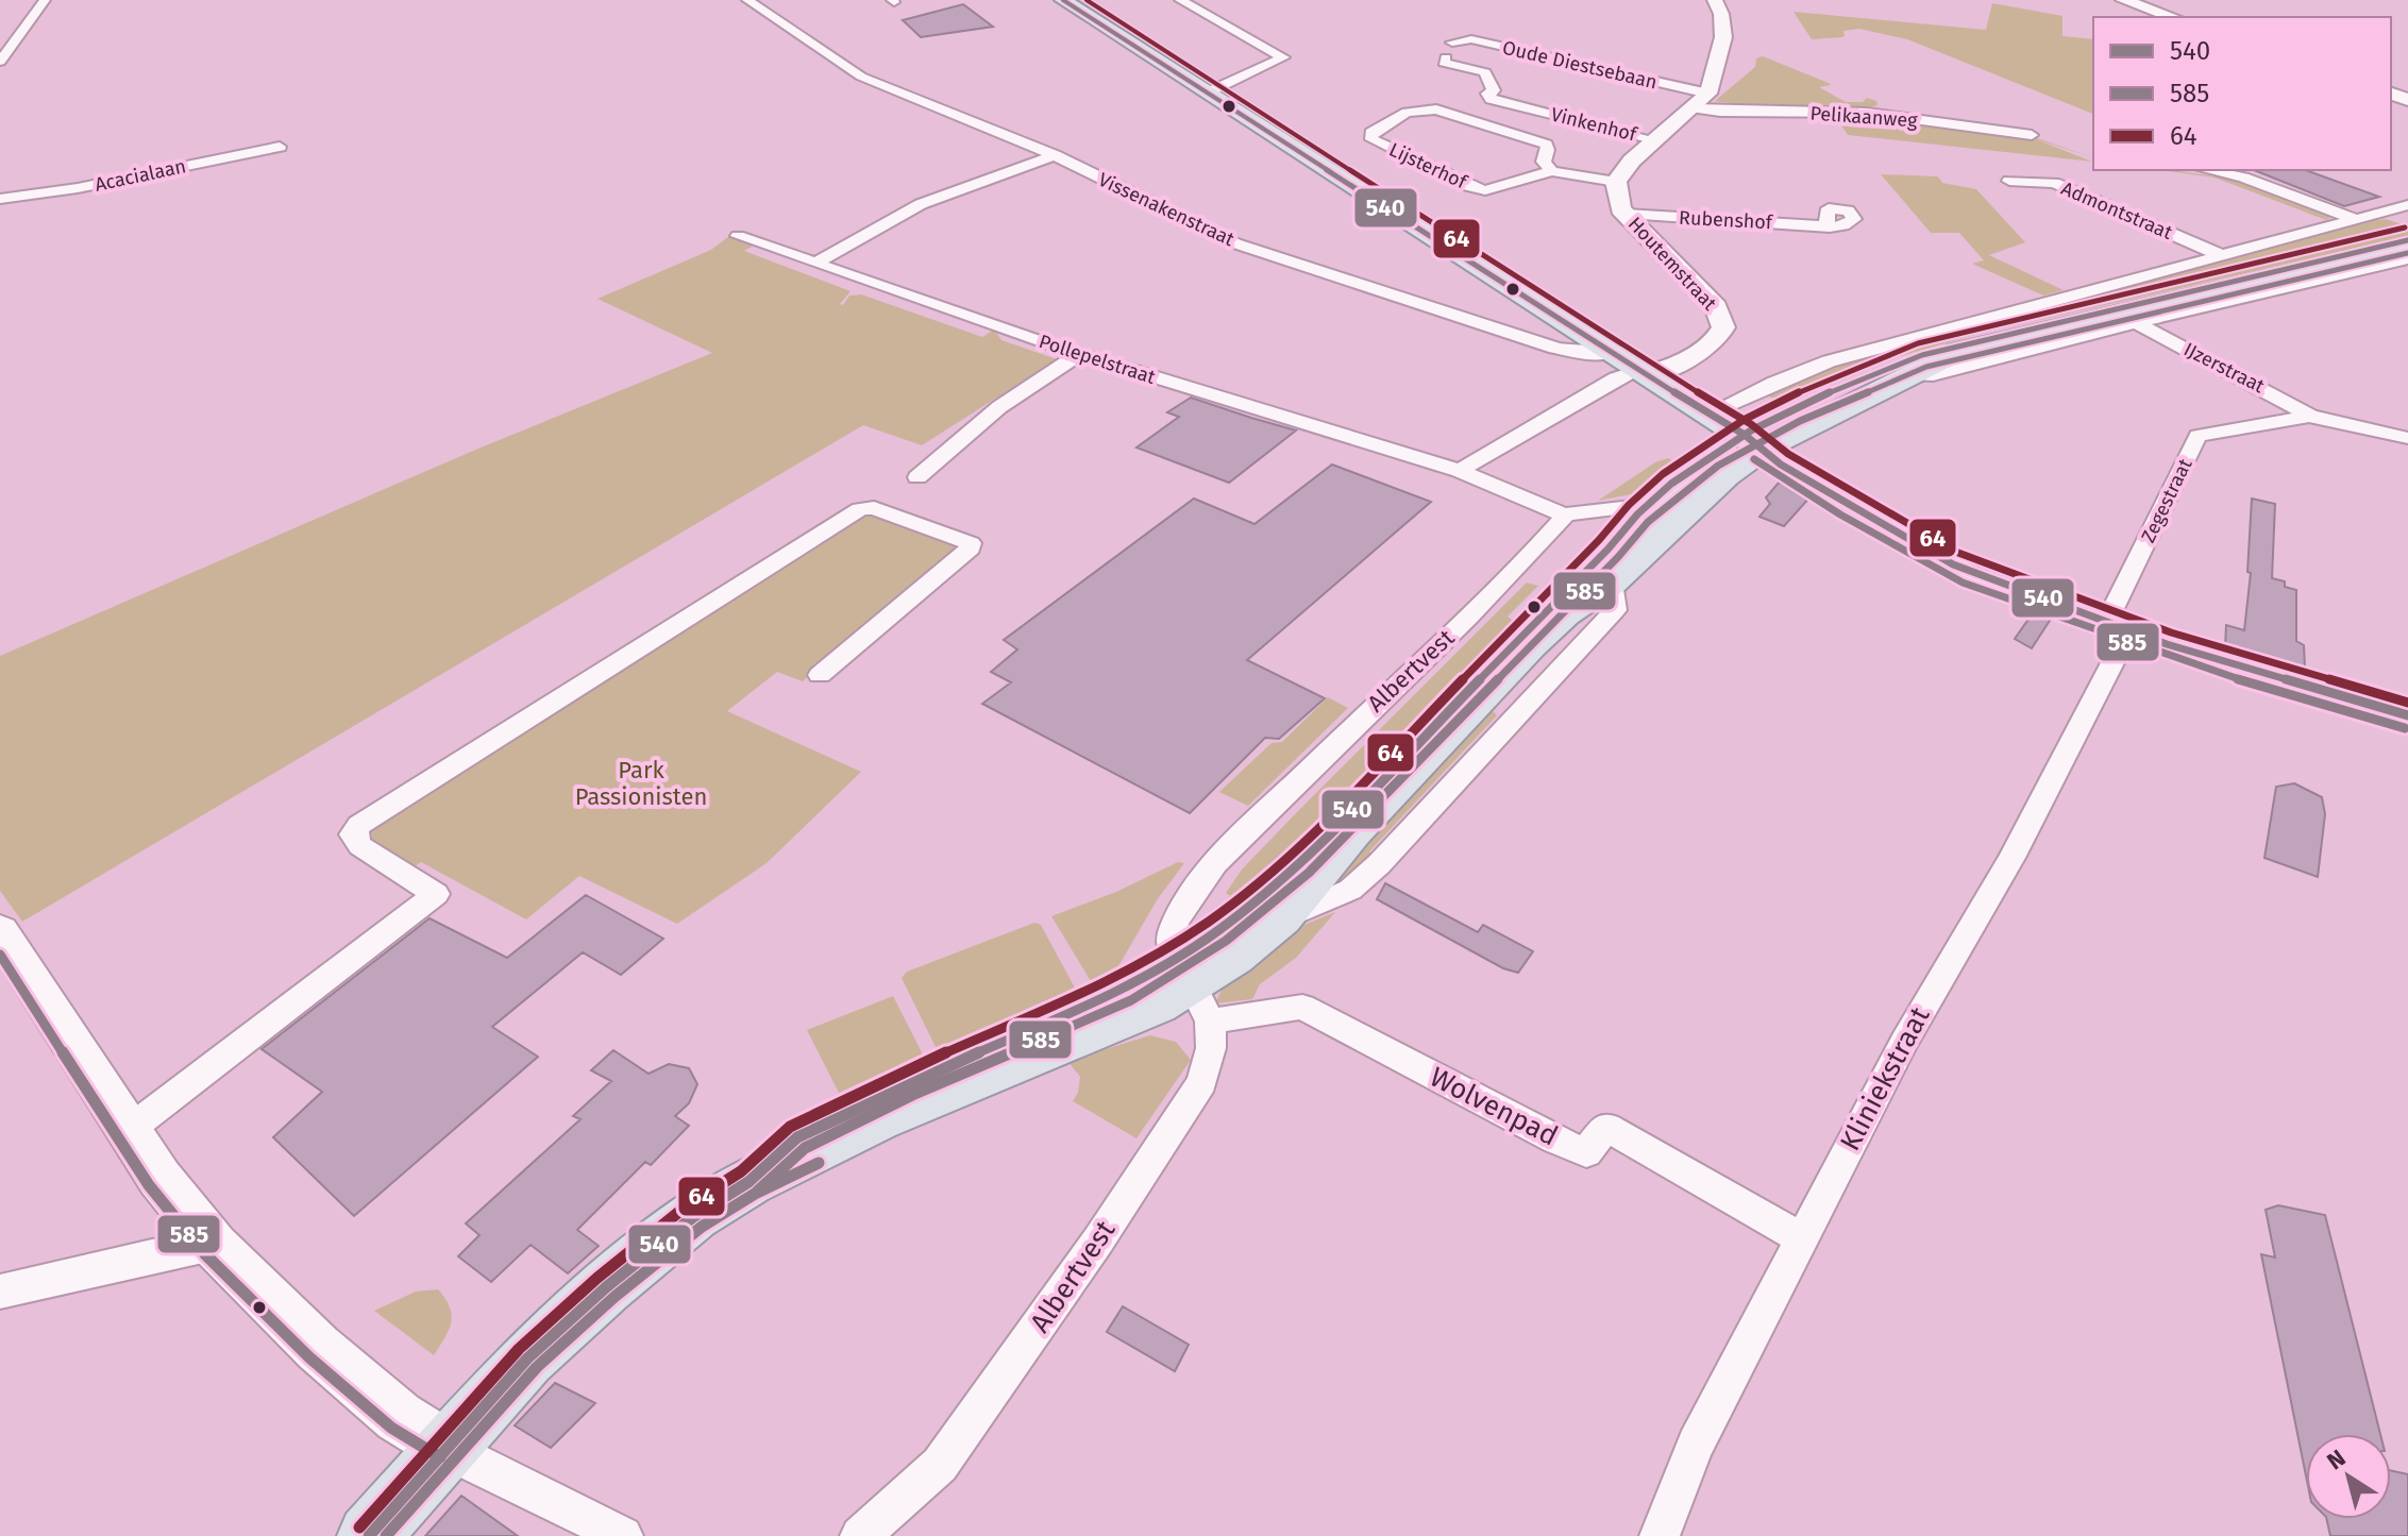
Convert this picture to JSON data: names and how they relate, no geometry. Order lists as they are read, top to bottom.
{
  "streets": {
    "street": [
      "Oude Diestsebaan",
      "Pelikaanweg",
      "Vinkenhof",
      "Lijsterhof",
      "Acacialaan",
      "Vissenakenstraat",
      "Admontstraat",
      "Rubenshof",
      "Houtemstraat",
      "Pollepelstraat",
      "IJzerstraat",
      "Zegestraat",
      "Albertvest",
      "Kliniekstraat",
      "Wolvenpad"
    ]
  },
  "crossings": [
    ["Oude Diestsebaan", "Pelikaanweg"],
    ["Lijsterhof", "Houtemstraat"],
    ["Rubenshof", "Houtemstraat"],
    ["Pollepelstraat", "Albertvest"],
    ["IJzerstraat", "Zegestraat"],
    ["Zegestraat", "Kliniekstraat"],
    ["Albertvest", "Wolvenpad"],
    ["Kliniekstraat", "Wolvenpad"]
  ],
  "parks": ["Park Passionisten"],
  "lines": ["transit line 540", "transit line 64", "transit line 585"],
  "legend": ["540", "585", "64"],
  "north": "top left"
}
